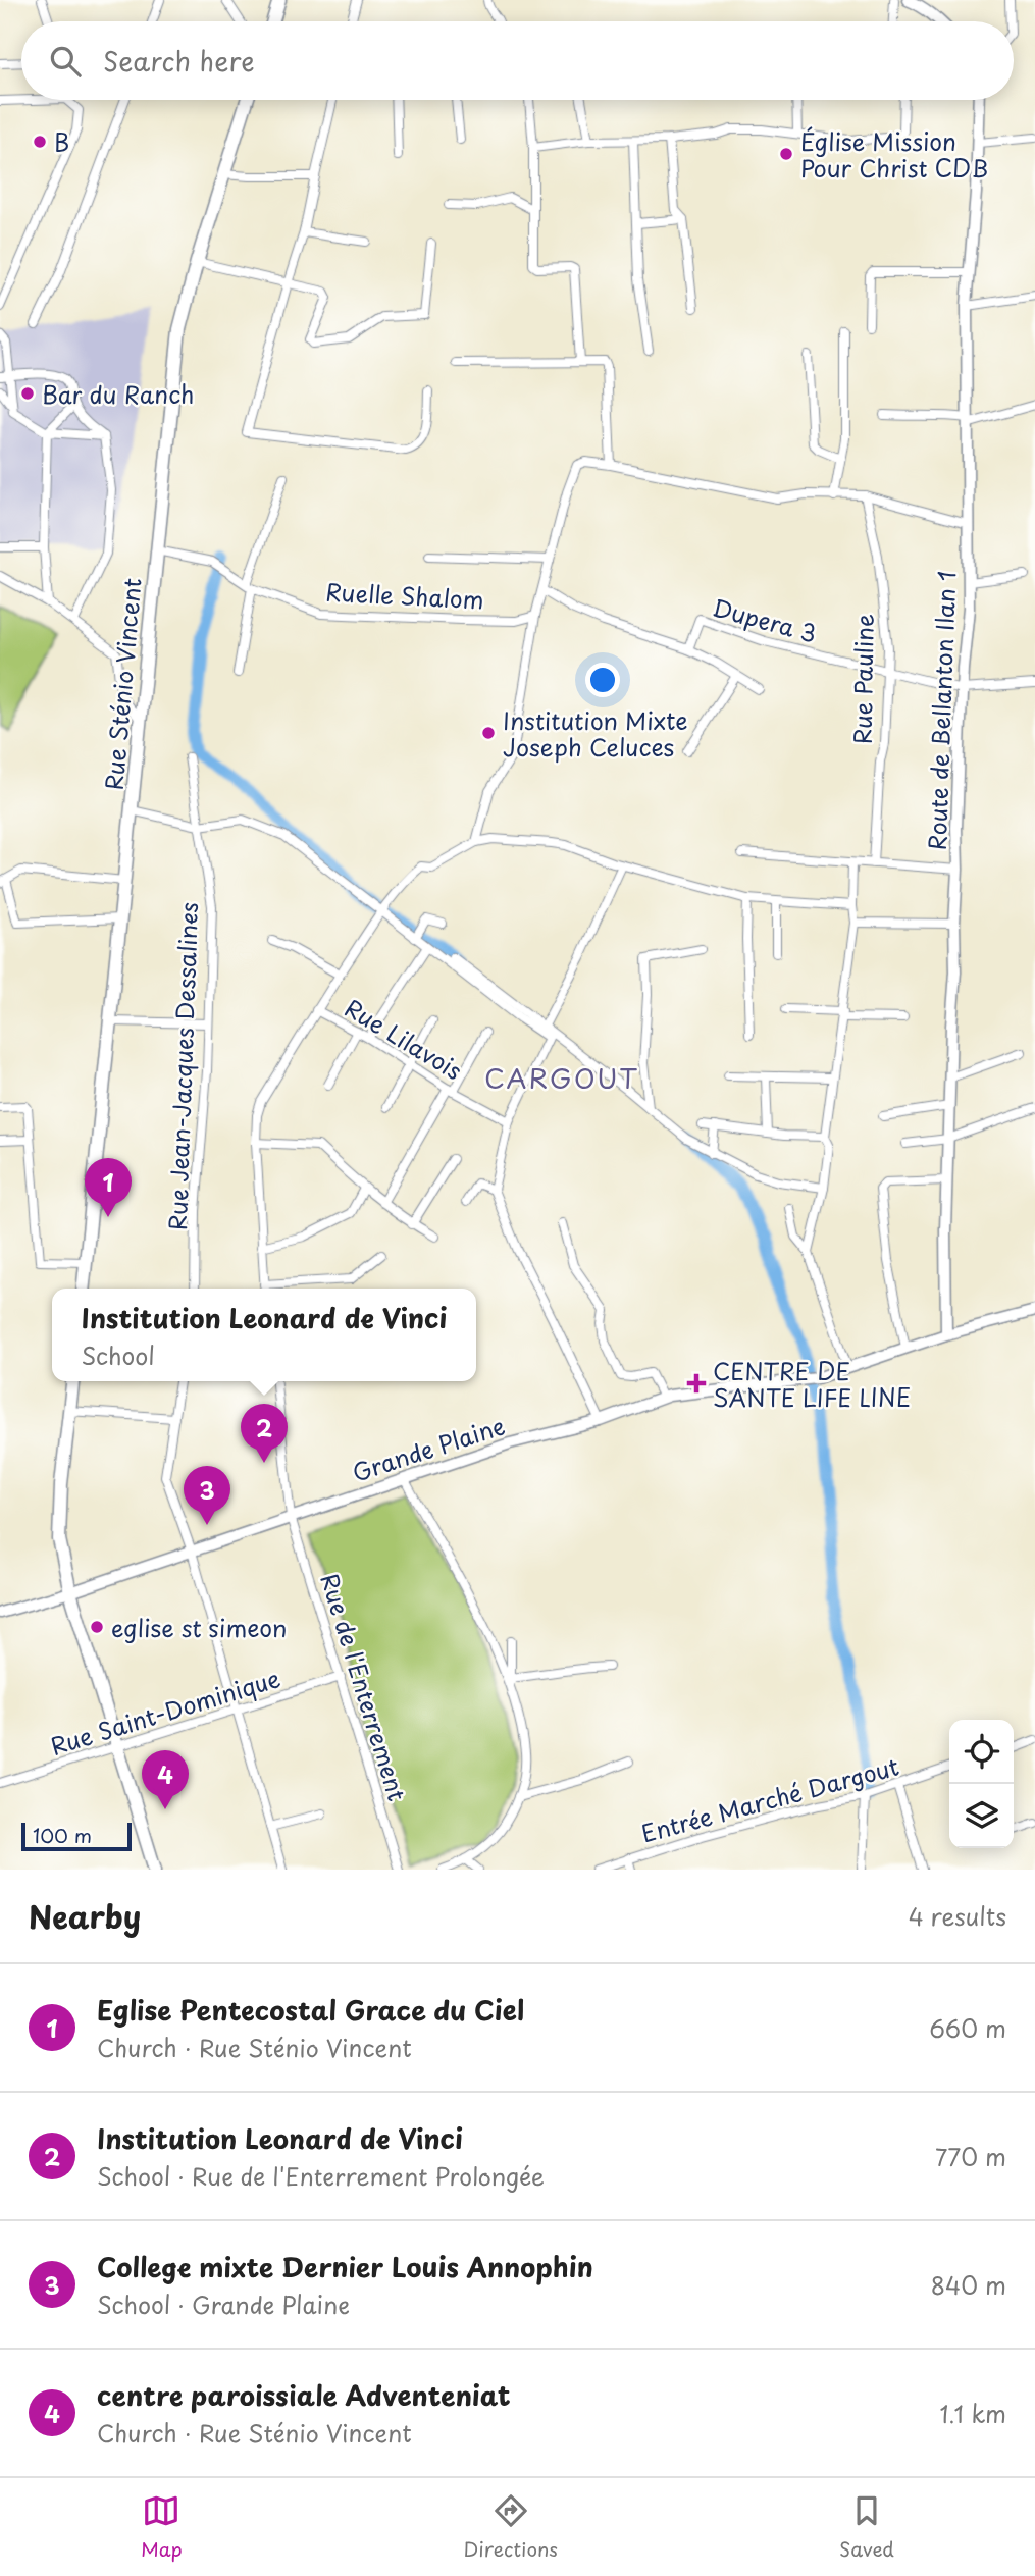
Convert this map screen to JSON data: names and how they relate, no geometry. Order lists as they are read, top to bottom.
{
  "streets": {
    "main road": ["Rue Sténio Vincent"],
    "street": [
      "Ruelle Shalom",
      "Dupera 3",
      "Rue Pauline",
      "Route de Bellanton Ilan 1",
      "Rue Lilavois",
      "Rue Jean-Jacques Dessalines",
      "Grande Plaine",
      "Rue de l'Enterrement",
      "Rue Saint-Dominique",
      "Entrée Marché Dargout"
    ]
  },
  "crossings": [
    ["Ruelle Shalom", "Rue Sténio Vincent"],
    ["Dupera 3", "Rue Pauline"],
    ["Dupera 3", "Route de Bellanton Ilan 1"],
    ["Route de Bellanton Ilan 1", "Grande Plaine"],
    ["Grande Plaine", "Rue de l'Enterrement"],
    ["Rue de l'Enterrement", "Rue Saint-Dominique"]
  ],
  "districts": ["CARGOUT"],
  "places": {
    "other": [
      "B",
      "Église Mission Pour Christ CDB",
      "Bar du Ranch",
      "Institution Mixte Joseph Celuces",
      "eglise st simeon"
    ],
    "health": ["CENTRE DE SANTE LIFE LINE"]
  },
  "scale_bar": "100 m",
  "page": {
    "search": "Search here",
    "pins": [
      "1",
      "2",
      "3",
      "4"
    ],
    "popup": ["Institution Leonard de Vinci", "School"],
    "scale": "100 m",
    "heading": ["Nearby", "4 results"],
    "list": [
      {
        "mark": "1",
        "name": "Eglise Pentecostal Grace du Ciel",
        "note": "Church · Rue Sténio Vincent",
        "value": "660 m"
      },
      {
        "mark": "2",
        "name": "Institution Leonard de Vinci",
        "note": "School · Rue de l'Enterrement Prolongée",
        "value": "770 m"
      },
      {
        "mark": "3",
        "name": "College mixte Dernier Louis Annophin",
        "note": "School · Grande Plaine",
        "value": "840 m"
      },
      {
        "mark": "4",
        "name": "centre paroissiale Adventeniat",
        "note": "Church · Rue Sténio Vincent",
        "value": "1.1 km"
      }
    ],
    "nav": ["Map", "Directions", "Saved"]
  }
}
